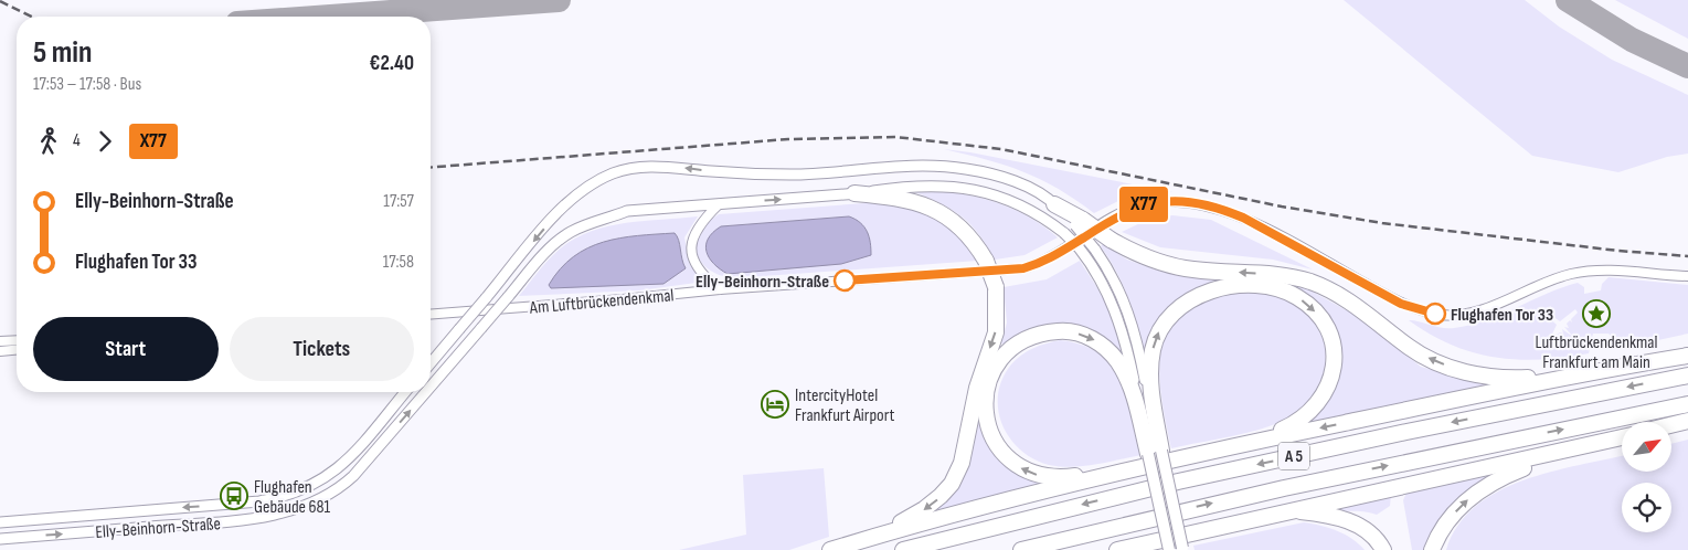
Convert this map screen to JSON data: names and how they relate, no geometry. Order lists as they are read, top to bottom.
{
  "streets": {
    "highway": ["A 5"],
    "street": ["Am Luftbrückendenkmal", "Elly-Beinhorn-Straße"]
  },
  "places": {
    "other": ["Elly-Beinhorn-Straße", "Flughafen Tor 33"],
    "place": ["Luftbrückendenkmal Frankfurt am Main"],
    "hotel": ["IntercityHotel Frankfurt Airport"],
    "bus stop": ["Flughafen Gebäude 681"]
  },
  "lines": ["bus line X77"],
  "north": "top right",
  "page": {
    "on_map": "X77",
    "heading": ["5 min", "17:53 – 17:58 · Bus", "€2.40"],
    "legs": ["4", "X77"],
    "list": [
      {
        "name": "Elly-Beinhorn-Straße",
        "value": "17:57"
      },
      {
        "name": "Flughafen Tor 33",
        "value": "17:58"
      }
    ],
    "buttons": ["Start", "Tickets"]
  }
}
